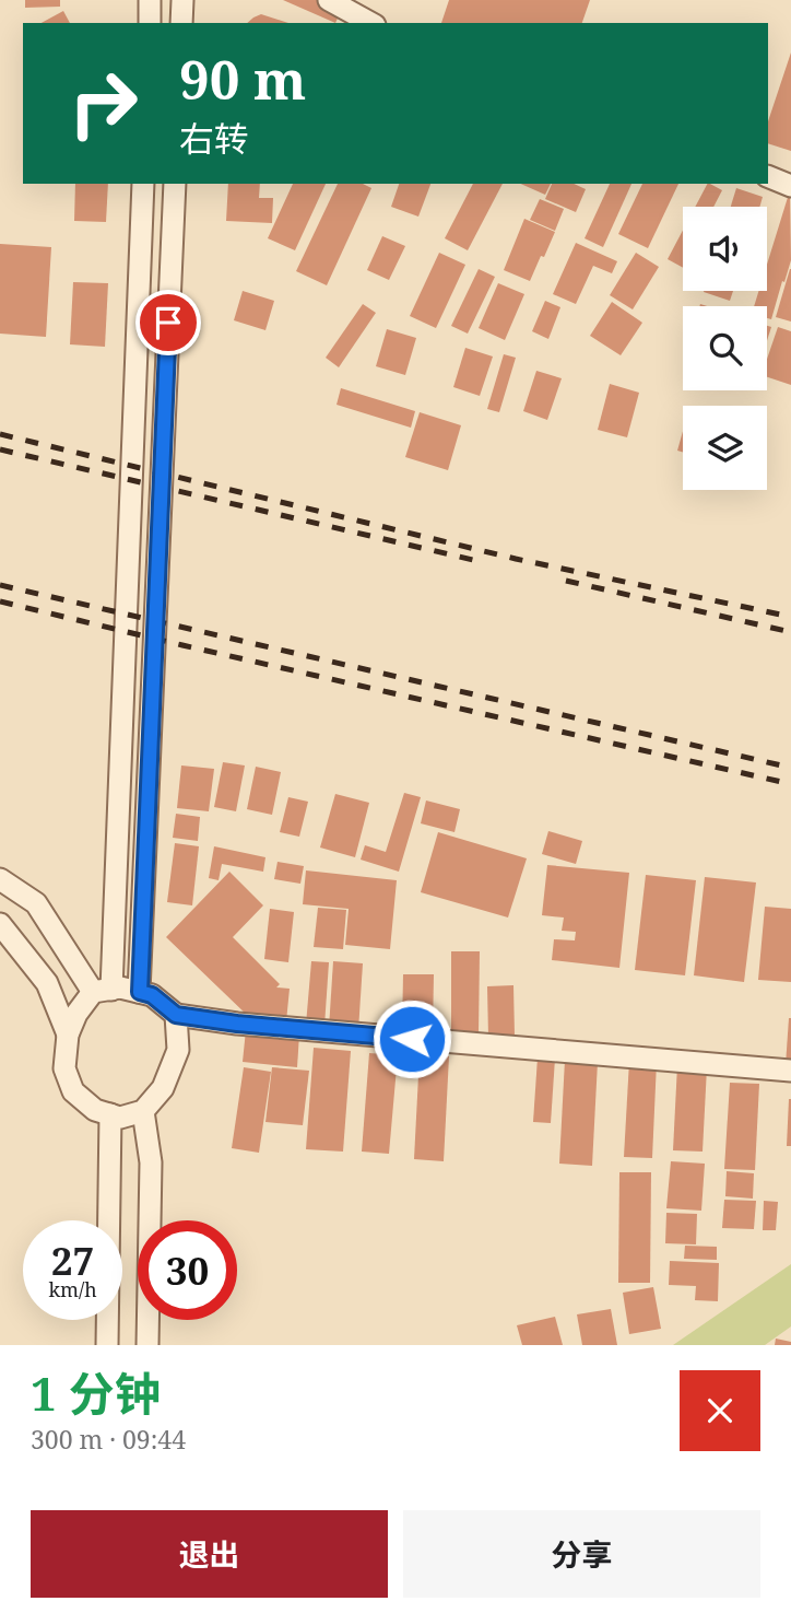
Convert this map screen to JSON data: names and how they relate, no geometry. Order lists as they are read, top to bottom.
{
  "page": {
    "turn": ["90 m", "右转"],
    "speed": "27 km/h",
    "limit": "30",
    "heading": ["1 分钟", "300 m · 09:44"],
    "buttons": ["退出", "分享"]
  }
}
